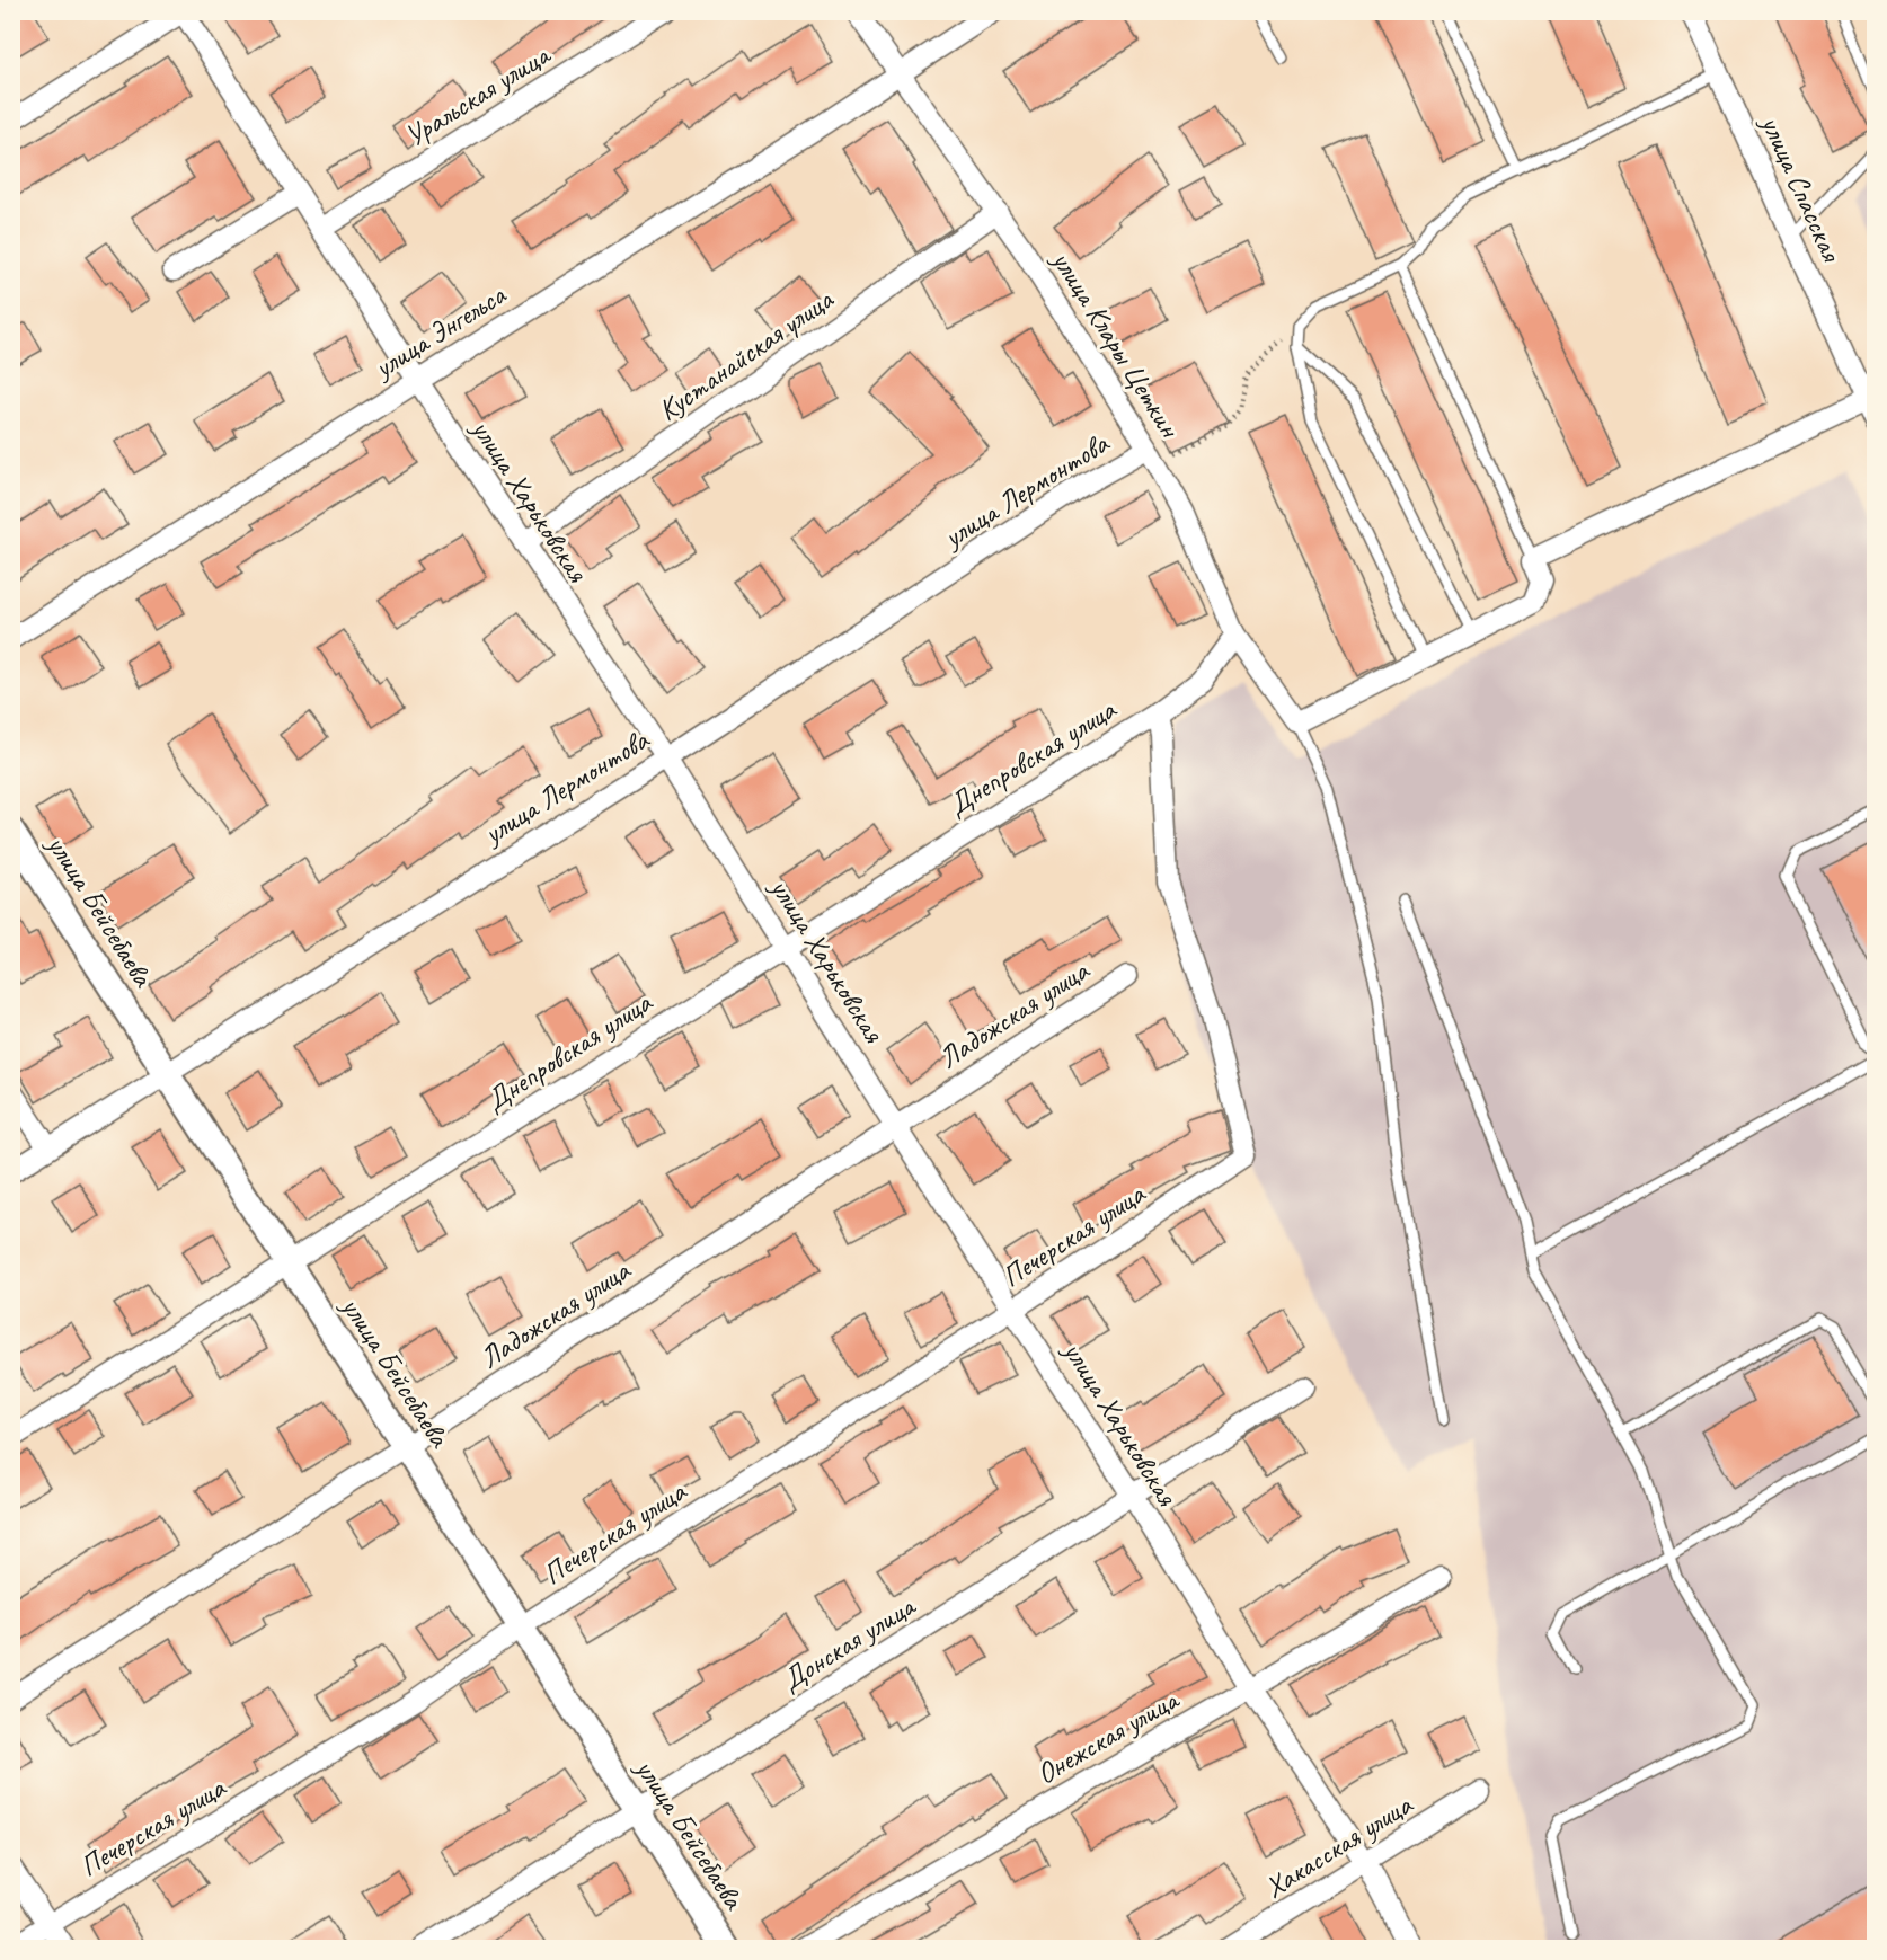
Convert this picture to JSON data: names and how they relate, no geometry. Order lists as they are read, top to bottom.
{
  "streets": {
    "street": [
      "Уральская улица",
      "улица Спасская",
      "улица Энгельса",
      "улица Клары Цеткин",
      "Кустанайская улица",
      "улица Лермонтова",
      "улица Харьковская",
      "Днепровская улица",
      "улица Бейсебаева",
      "Ладожская улица",
      "Печерская улица",
      "Донская улица",
      "Онежская улица",
      "Хакасская улица"
    ]
  },
  "crossings": [
    ["Уральская улица", "улица Харьковская"],
    ["улица Энгельса", "улица Клары Цеткин"],
    ["улица Энгельса", "улица Харьковская"],
    ["улица Клары Цеткин", "Кустанайская улица"],
    ["улица Клары Цеткин", "улица Лермонтова"],
    ["улица Клары Цеткин", "Днепровская улица"],
    ["Кустанайская улица", "улица Харьковская"],
    ["улица Лермонтова", "улица Харьковская"],
    ["улица Лермонтова", "улица Бейсебаева"],
    ["улица Харьковская", "Днепровская улица"],
    ["улица Харьковская", "Ладожская улица"],
    ["улица Харьковская", "Печерская улица"],
    ["улица Харьковская", "Донская улица"],
    ["улица Харьковская", "Онежская улица"],
    ["улица Харьковская", "Хакасская улица"],
    ["Днепровская улица", "улица Бейсебаева"],
    ["Днепровская улица", "Печерская улица"],
    ["улица Бейсебаева", "Ладожская улица"],
    ["улица Бейсебаева", "Печерская улица"],
    ["улица Бейсебаева", "Донская улица"]
  ]
}
